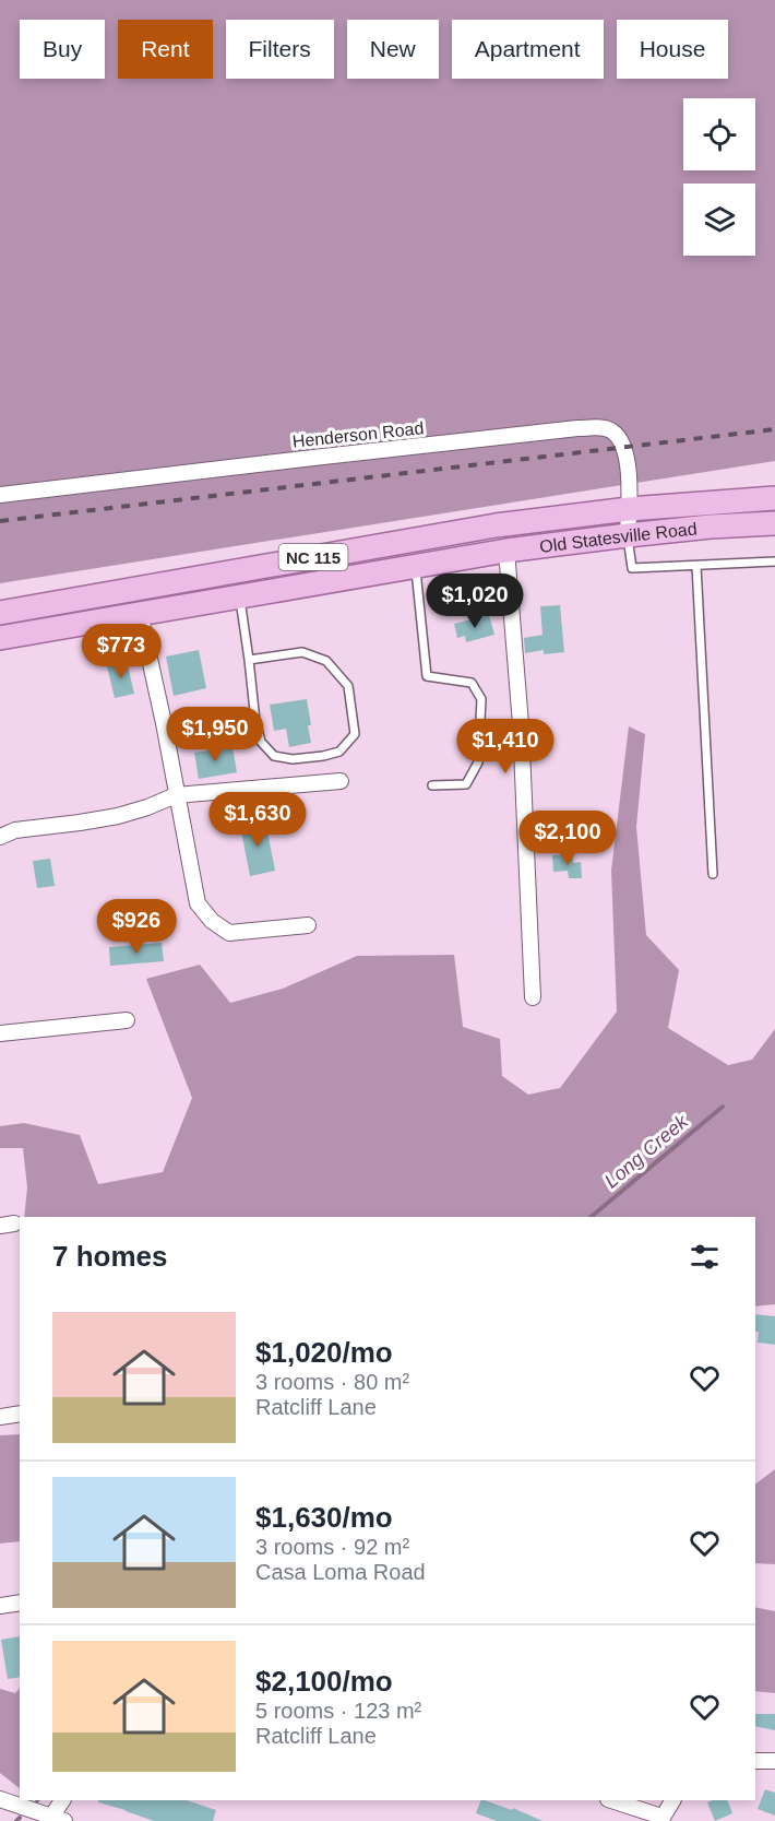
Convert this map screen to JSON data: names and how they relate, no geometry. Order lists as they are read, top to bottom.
{
  "streets": {
    "main road": ["Old Statesville Road", "NC 115"],
    "street": ["Henderson Road"]
  },
  "crossings": [
    ["Henderson Road", "Old Statesville Road"]
  ],
  "water": ["Long Creek"],
  "page": {
    "chip": [
      "Buy",
      "Rent",
      "Filters",
      "New",
      "Apartment",
      "House"
    ],
    "price": [
      "$1,020",
      "$773",
      "$1,950",
      "$1,410",
      "$1,630",
      "$2,100",
      "$926"
    ],
    "heading": "7 homes",
    "list": [
      {
        "name": "$1,020/mo",
        "note": "3 rooms · 80 m² · Ratcliff Lane"
      },
      {
        "name": "$1,630/mo",
        "note": "3 rooms · 92 m² · Casa Loma Road"
      },
      {
        "name": "$2,100/mo",
        "note": "5 rooms · 123 m² · Ratcliff Lane"
      }
    ]
  }
}
